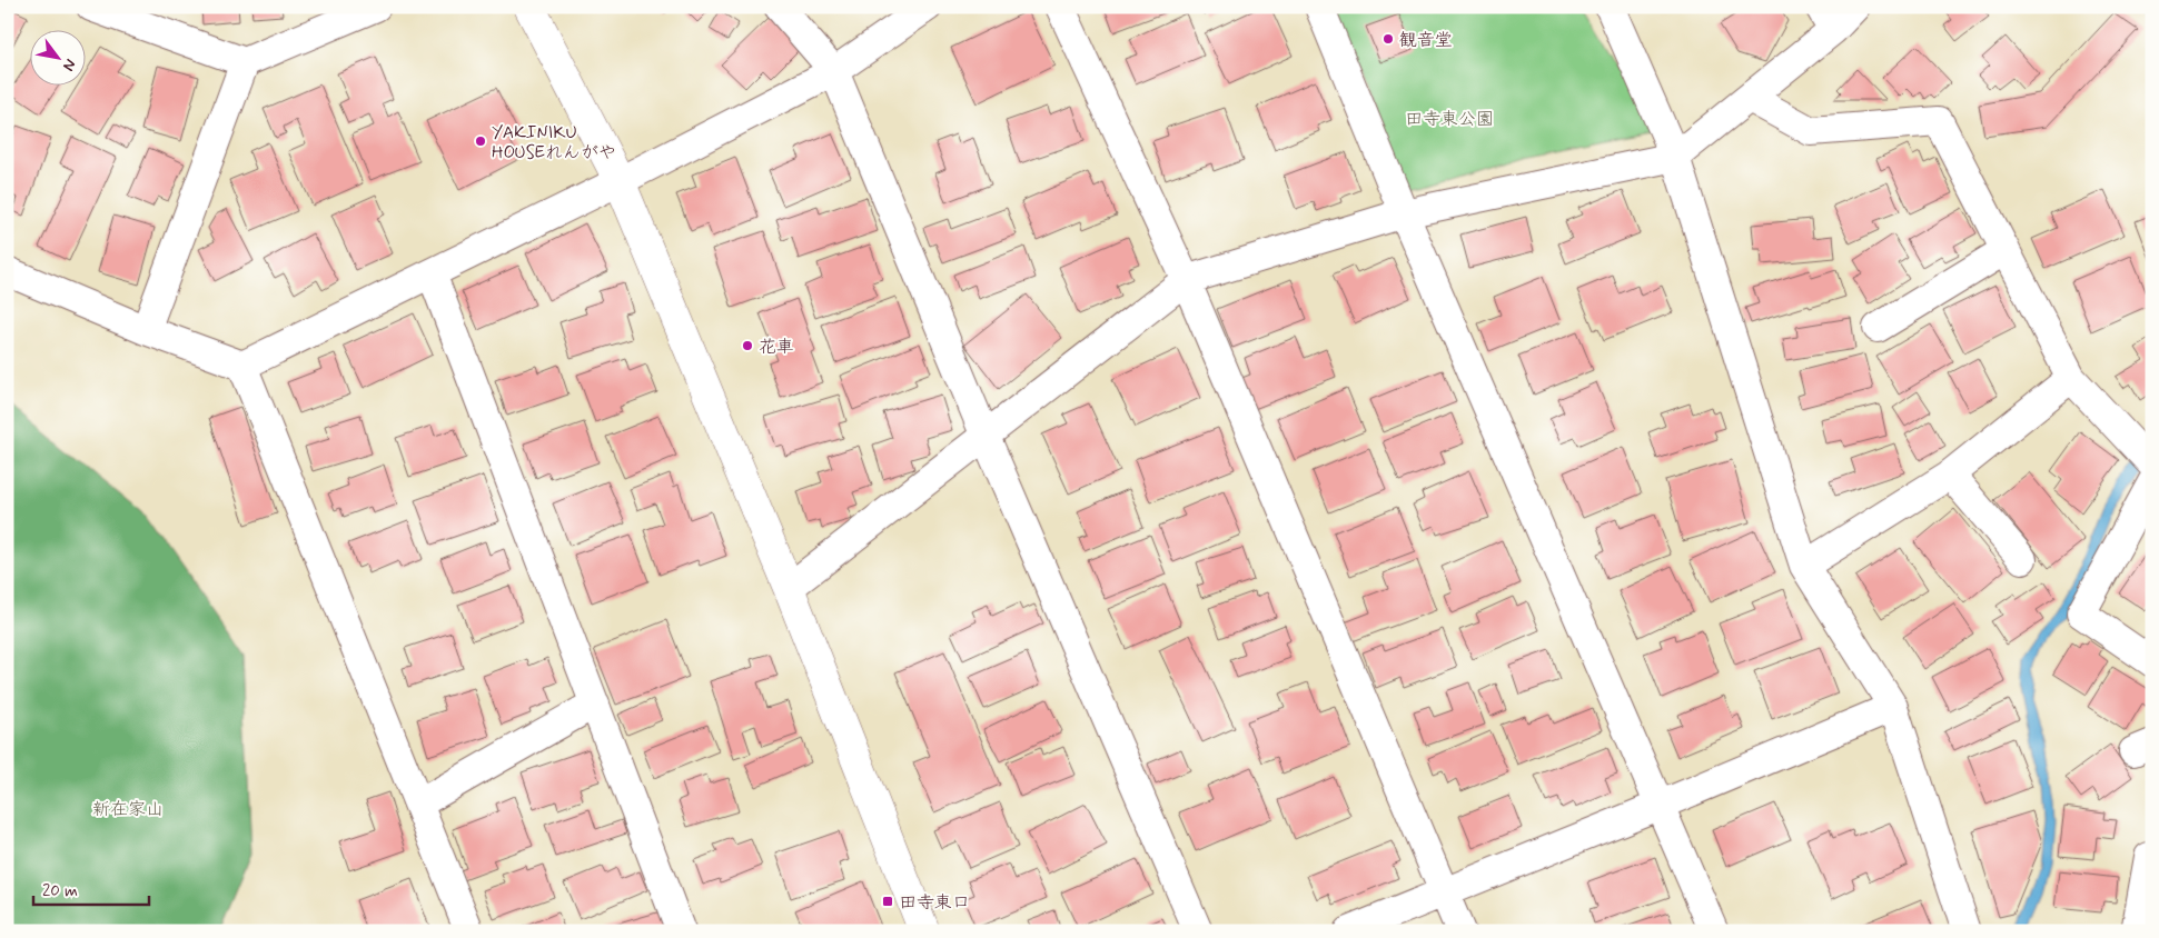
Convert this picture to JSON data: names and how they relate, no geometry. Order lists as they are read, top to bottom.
{
  "parks": ["田寺東公園", "新在家山"],
  "places": {
    "other": ["観音堂", "YAKINIKU HOUSEれんがや", "花車"],
    "transit": ["田寺東口"]
  },
  "scale_bar": "20 m",
  "north": "bottom right"
}
